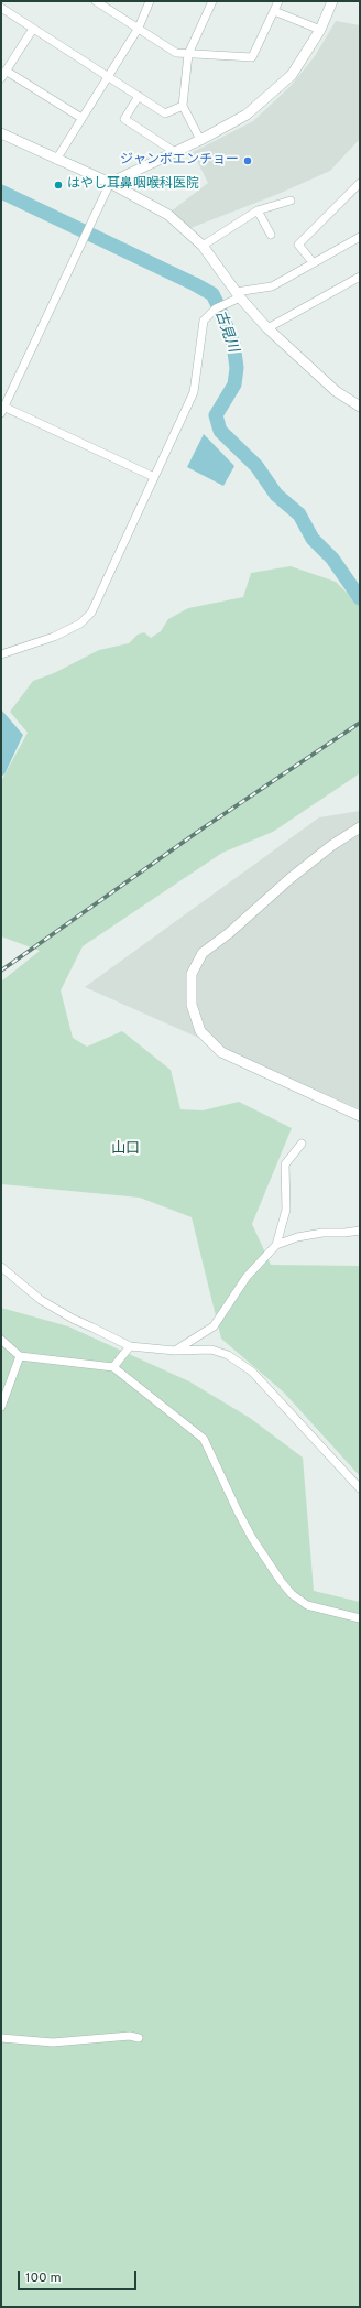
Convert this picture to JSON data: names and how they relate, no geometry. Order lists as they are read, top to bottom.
{
  "districts": ["山口"],
  "water": ["古見川"],
  "places": ["ジャンボエンチョー", "はやし耳鼻咽喉科医院"],
  "scale_bar": "100 m"
}
